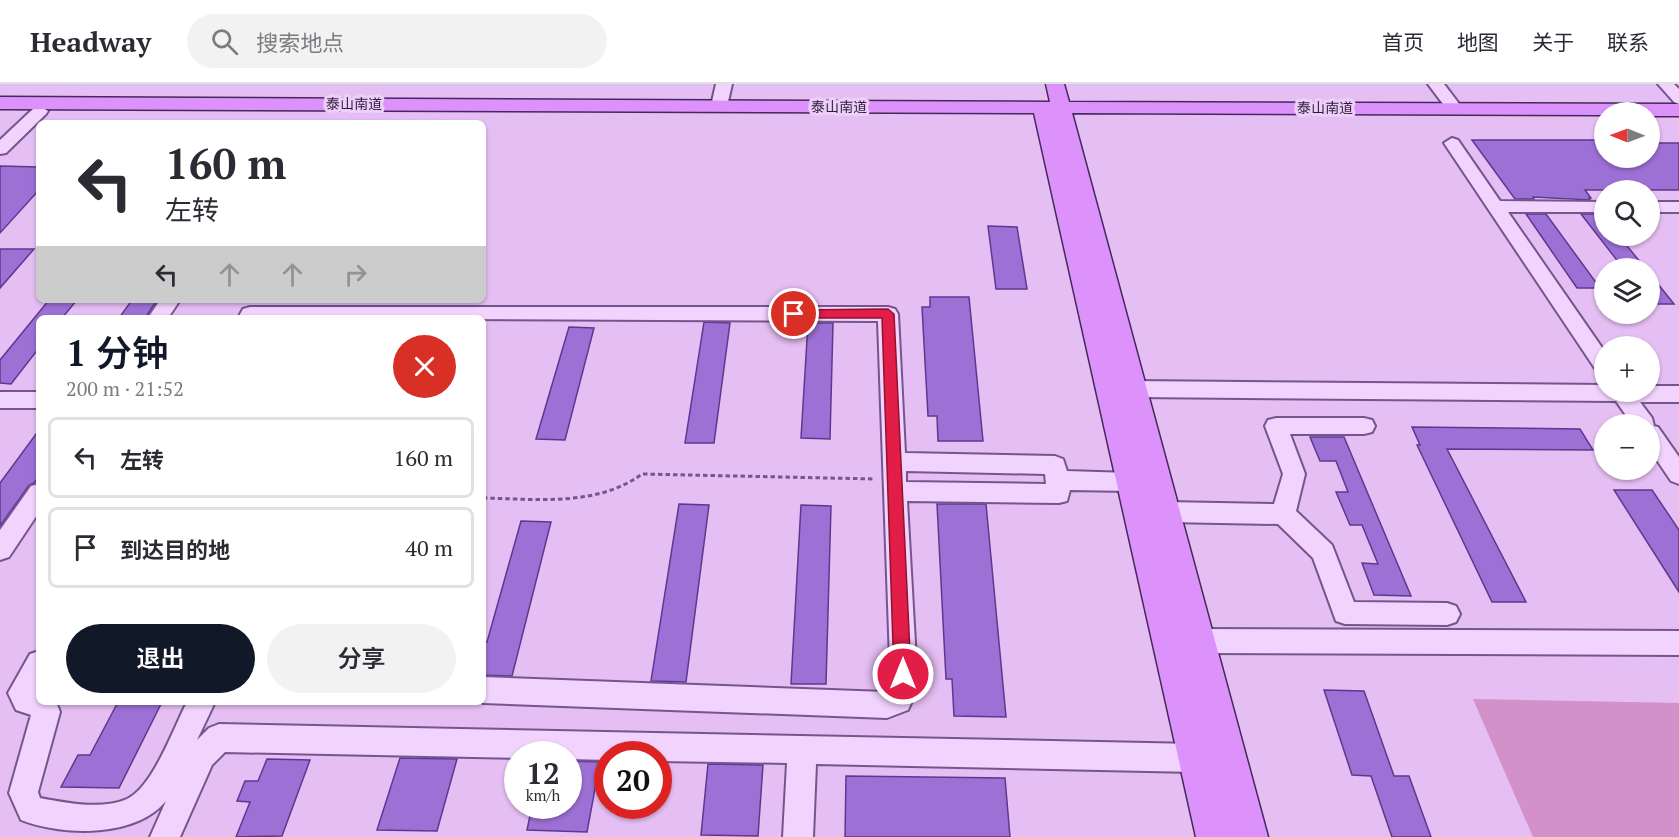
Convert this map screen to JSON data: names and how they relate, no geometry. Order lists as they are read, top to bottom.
{
  "streets": {
    "main road": ["泰山南道"]
  },
  "north": "left",
  "page": {
    "header": "Headway",
    "search": "搜索地点",
    "nav": [
      "首页",
      "地图",
      "关于",
      "联系"
    ],
    "map_buttons": ["+", "−"],
    "turn": ["160 m", "左转"],
    "heading": ["1 分钟", "200 m · 21:52"],
    "list": [
      {
        "name": "左转",
        "value": "160 m"
      },
      {
        "name": "到达目的地",
        "value": "40 m"
      }
    ],
    "buttons": ["退出", "分享"],
    "speed": "12 km/h",
    "limit": "20"
  }
}
